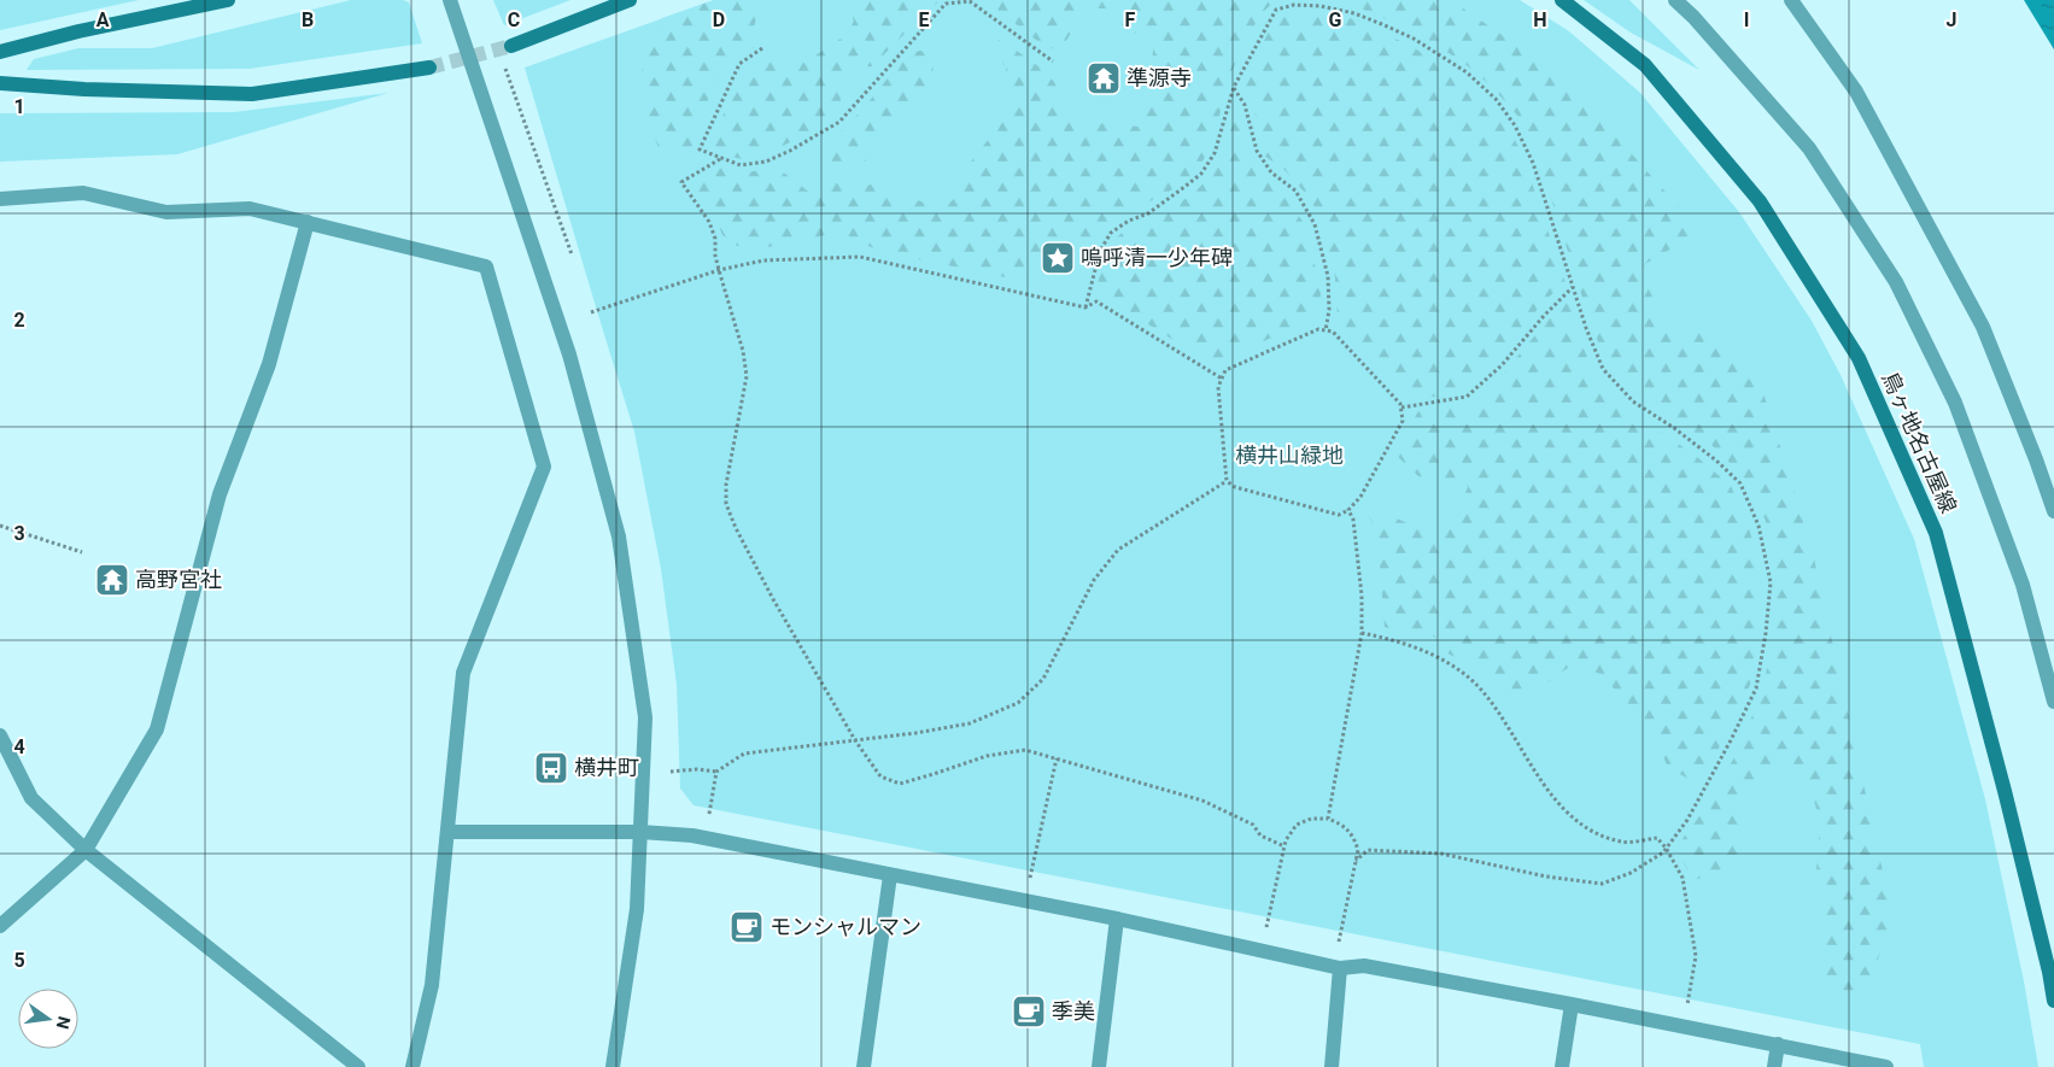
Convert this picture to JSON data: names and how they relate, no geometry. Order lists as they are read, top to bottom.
{
  "streets": {
    "main road": ["鳥ヶ地名古屋線"]
  },
  "parks": ["横井山緑地"],
  "places": {
    "temple": ["準源寺", "高野宮社"],
    "place": ["嗚呼清一少年碑"],
    "bus stop": ["横井町"],
    "cafe": ["モンシャルマン", "季美"]
  },
  "north": "right",
  "grid": {
    "columns": [
      "A",
      "B",
      "C",
      "D",
      "E",
      "F",
      "G",
      "H",
      "I",
      "J"
    ],
    "rows": [
      "1",
      "2",
      "3",
      "4",
      "5"
    ]
  }
}
